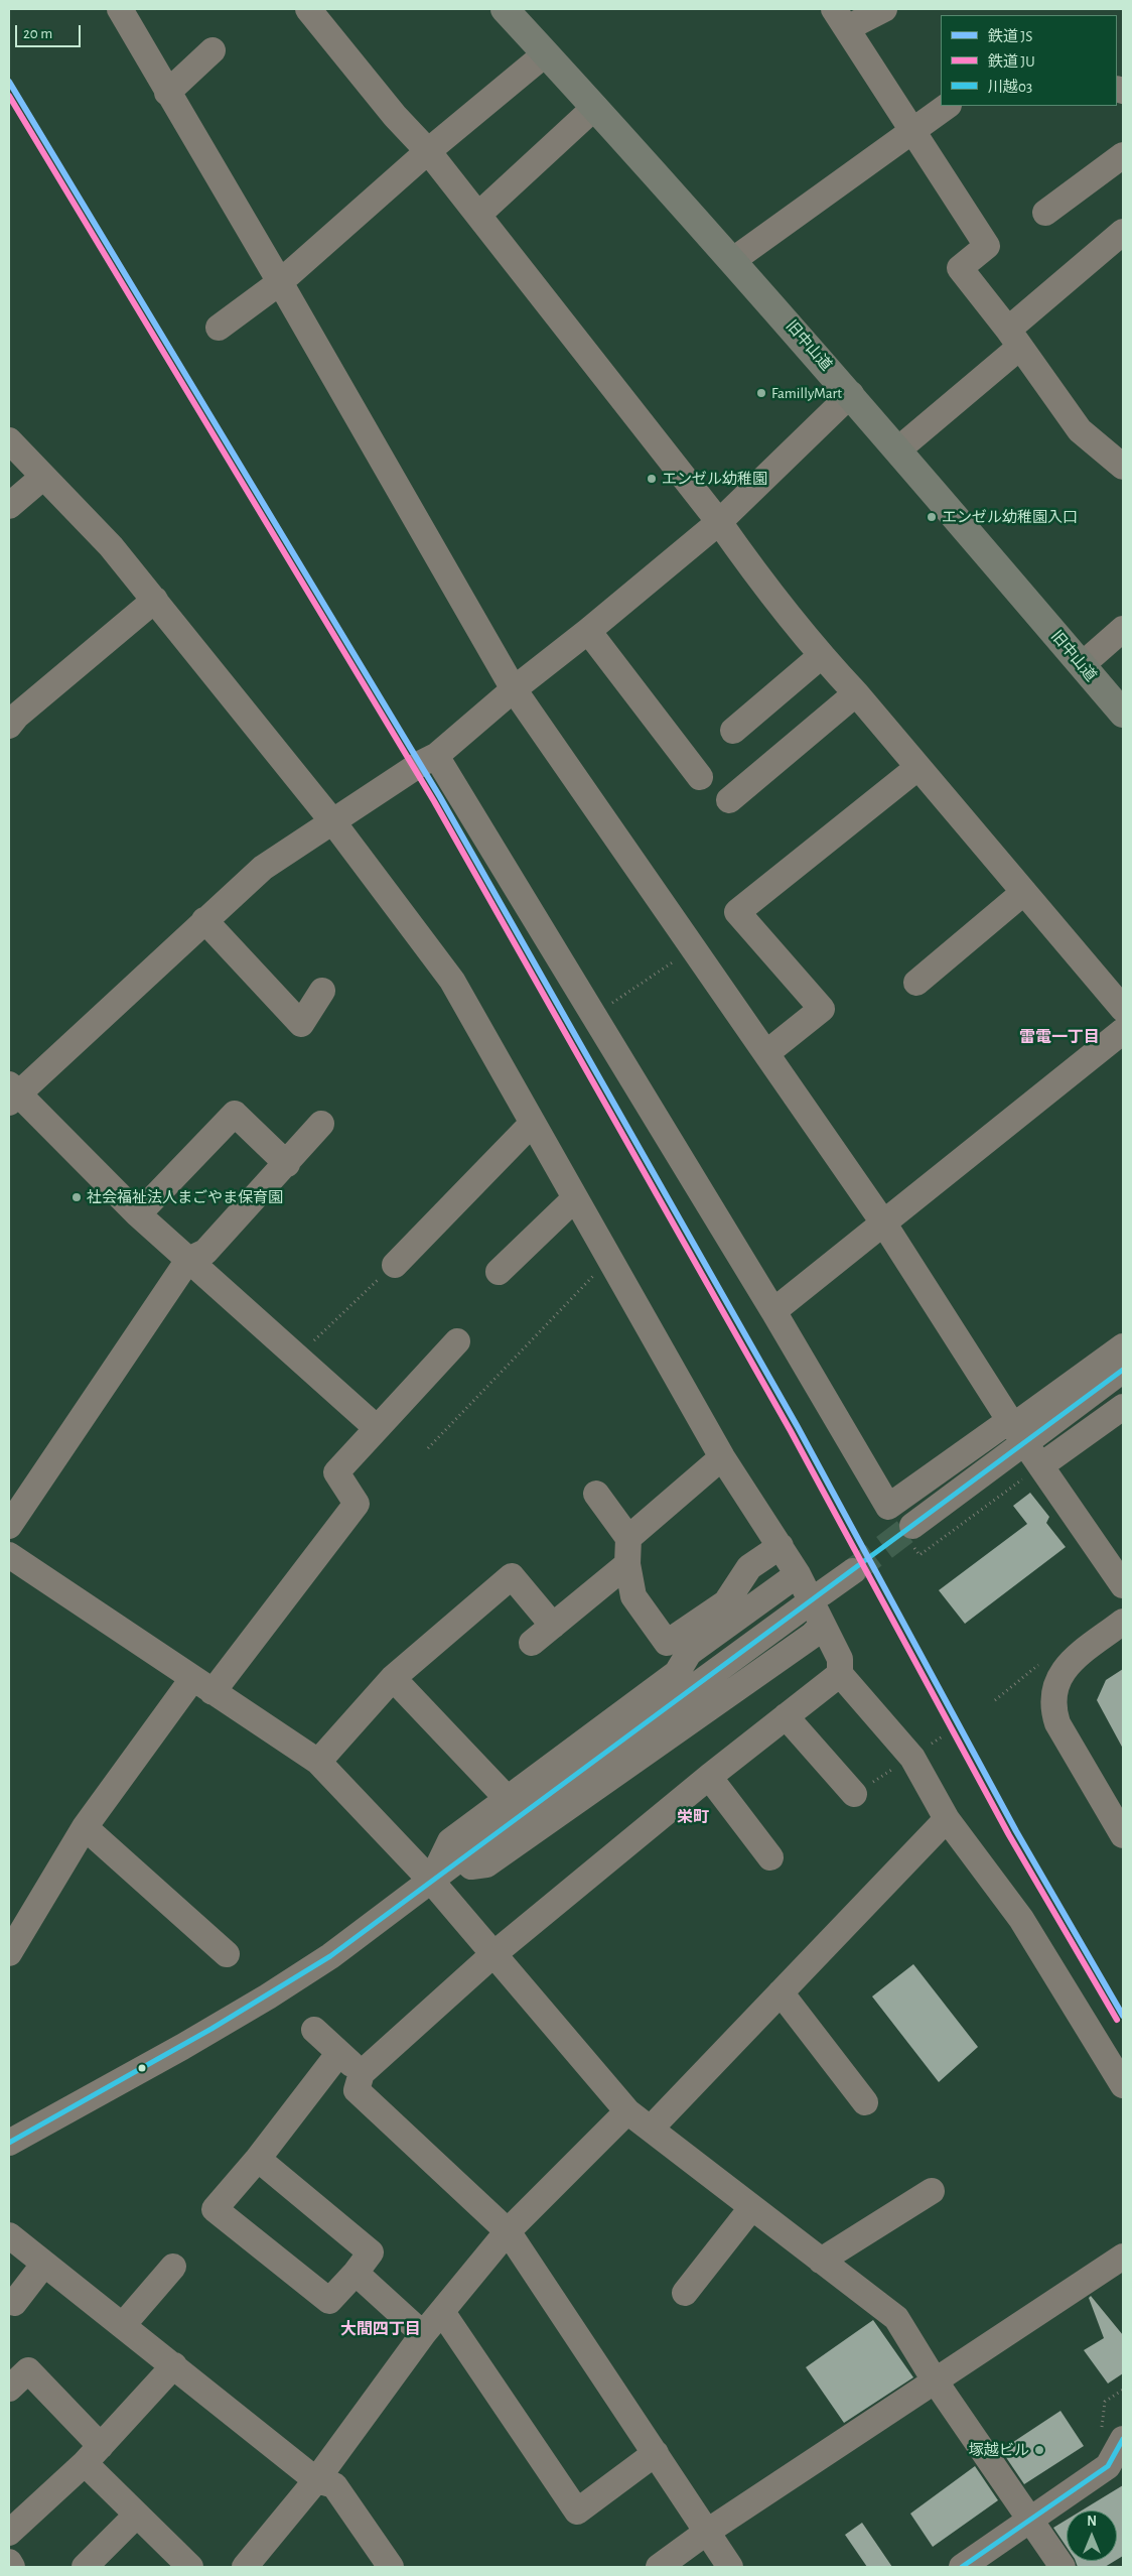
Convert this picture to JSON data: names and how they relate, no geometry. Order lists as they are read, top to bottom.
{
  "streets": {
    "main road": ["旧中山道"]
  },
  "districts": ["雷電一丁目", "栄町", "大間四丁目"],
  "places": [
    "FamillyMart",
    "エンゼル幼稚園",
    "エンゼル幼稚園入口",
    "社会福祉法人まごやま保育園",
    "塚越ビル"
  ],
  "lines": ["rail line JS", "rail line JU", "transit line 川越03"],
  "legend": ["鉄道 JS", "鉄道 JU", "川越03"],
  "scale_bar": "20 m",
  "north": "top"
}
